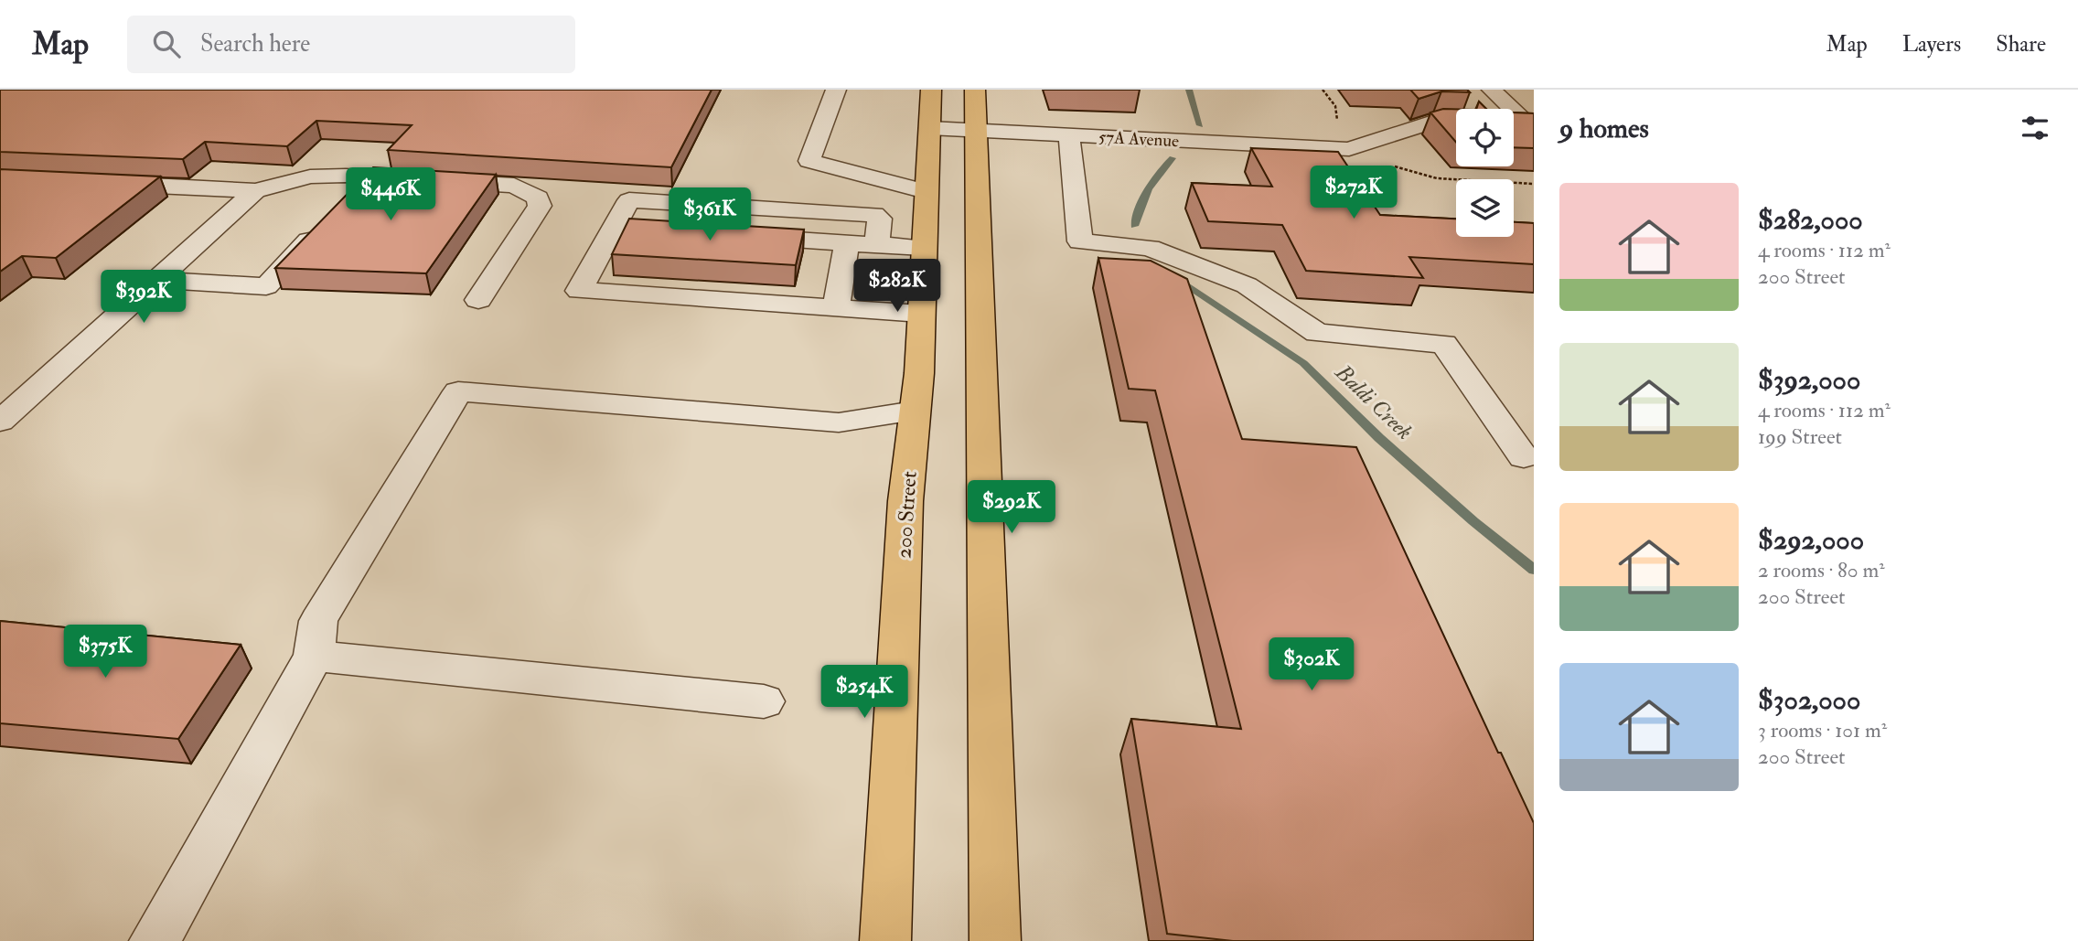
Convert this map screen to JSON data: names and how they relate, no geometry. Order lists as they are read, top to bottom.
{
  "streets": {
    "main road": ["200 Street"],
    "street": ["57A Avenue"]
  },
  "crossings": [
    ["57A Avenue", "200 Street"]
  ],
  "water": ["Baldi Creek"],
  "page": {
    "header": "Map",
    "search": "Search here",
    "nav": ["Map", "Layers", "Share"],
    "heading": "9 homes",
    "price": [
      "$272K",
      "$446K",
      "$361K",
      "$282K",
      "$392K",
      "$292K",
      "$375K",
      "$302K",
      "$254K"
    ],
    "list": [
      {
        "name": "$282,000",
        "note": "4 rooms · 112 m² · 200 Street"
      },
      {
        "name": "$392,000",
        "note": "4 rooms · 112 m² · 199 Street"
      },
      {
        "name": "$292,000",
        "note": "2 rooms · 80 m² · 200 Street"
      },
      {
        "name": "$302,000",
        "note": "3 rooms · 101 m² · 200 Street"
      }
    ]
  }
}
